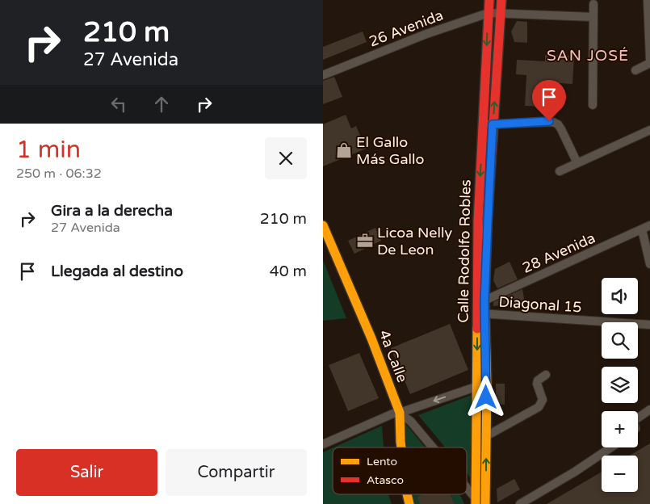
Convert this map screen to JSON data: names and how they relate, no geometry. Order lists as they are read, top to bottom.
{
  "streets": {
    "main road": ["Calle Rodolfo Robles", "4a Calle"],
    "street": ["26 Avenida", "28 Avenida", "Diagonal 15"]
  },
  "crossings": [
    ["26 Avenida", "Calle Rodolfo Robles"],
    ["Calle Rodolfo Robles", "28 Avenida"],
    ["Calle Rodolfo Robles", "Diagonal 15"]
  ],
  "districts": ["SAN JOSÉ"],
  "places": {
    "shop": ["El Gallo Más Gallo"],
    "office": ["Licoa Nelly De Leon"]
  },
  "legend": ["Lento", "Atasco"],
  "page": {
    "turn": ["210 m", "27 Avenida"],
    "heading": ["1 min", "250 m · 06:32"],
    "list": [
      {
        "name": "Gira a la derecha",
        "note": "27 Avenida",
        "value": "210 m"
      },
      {
        "name": "Llegada al destino",
        "value": "40 m"
      }
    ],
    "map_buttons": ["+", "−"],
    "buttons": ["Salir", "Compartir"]
  }
}
